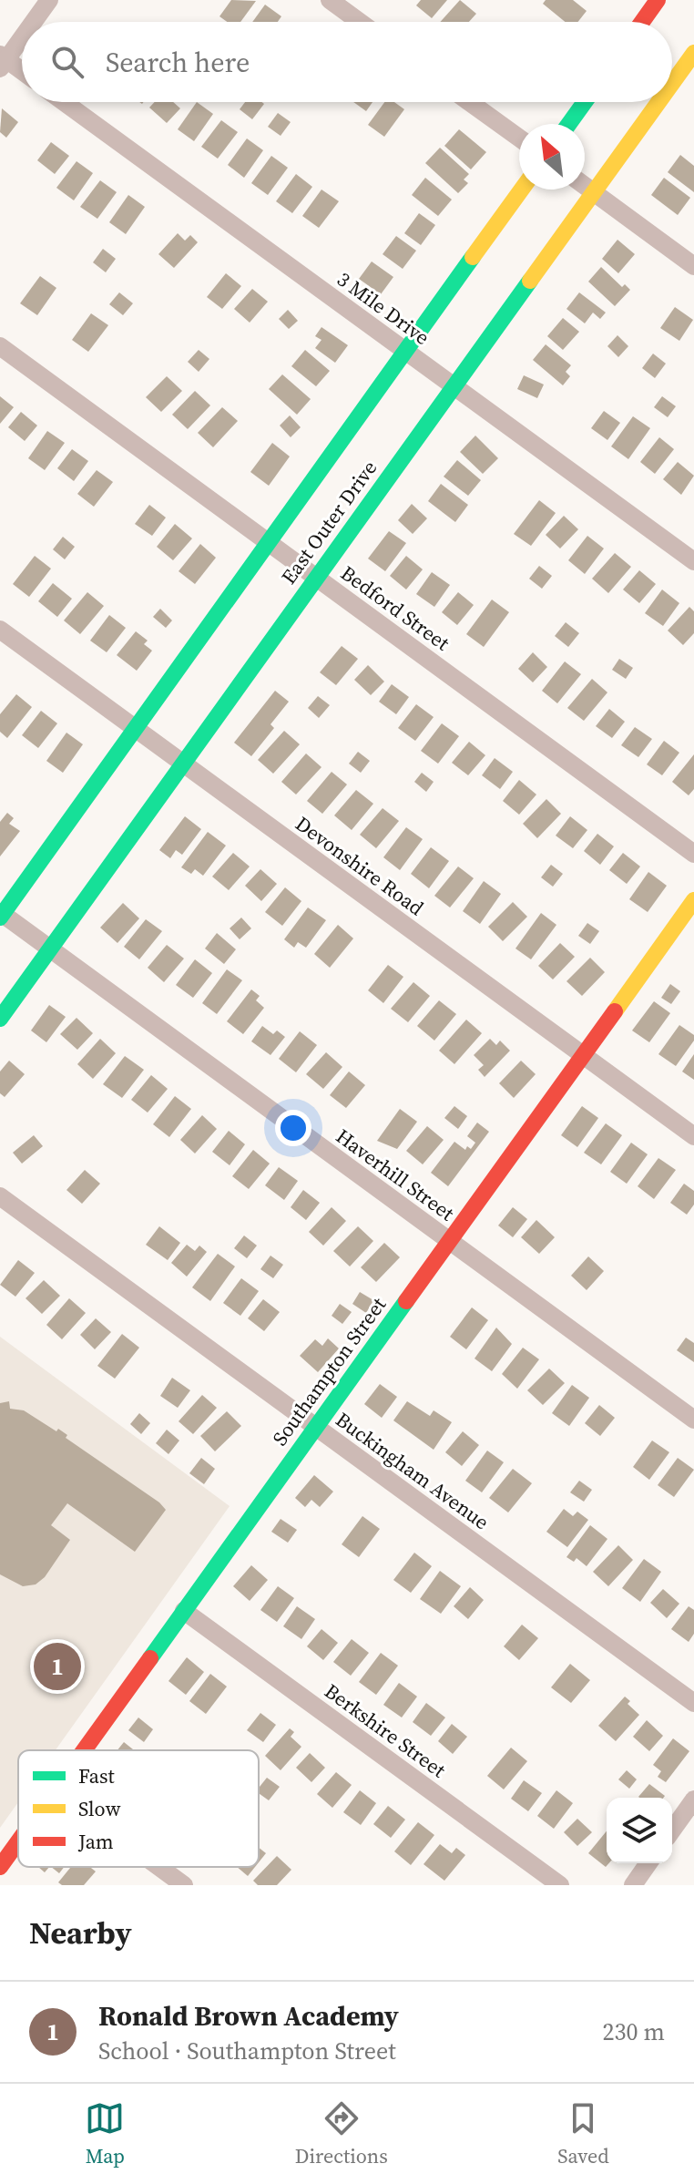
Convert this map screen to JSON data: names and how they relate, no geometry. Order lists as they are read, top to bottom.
{
  "streets": {
    "street": [
      "3 Mile Drive",
      "East Outer Drive",
      "Bedford Street",
      "Devonshire Road",
      "Haverhill Street",
      "Southampton Street",
      "Buckingham Avenue",
      "Berkshire Street"
    ]
  },
  "crossings": [
    ["3 Mile Drive", "East Outer Drive"],
    ["East Outer Drive", "Bedford Street"],
    ["East Outer Drive", "Devonshire Road"],
    ["East Outer Drive", "Haverhill Street"],
    ["Devonshire Road", "Southampton Street"],
    ["Haverhill Street", "Southampton Street"],
    ["Southampton Street", "Buckingham Avenue"],
    ["Southampton Street", "Berkshire Street"]
  ],
  "legend": ["Fast", "Slow", "Jam"],
  "north": "top left",
  "page": {
    "search": "Search here",
    "pins": "1",
    "heading": "Nearby",
    "list": [
      {
        "mark": "1",
        "name": "Ronald Brown Academy",
        "note": "School · Southampton Street",
        "value": "230 m"
      }
    ],
    "nav": ["Map", "Directions", "Saved"]
  }
}
